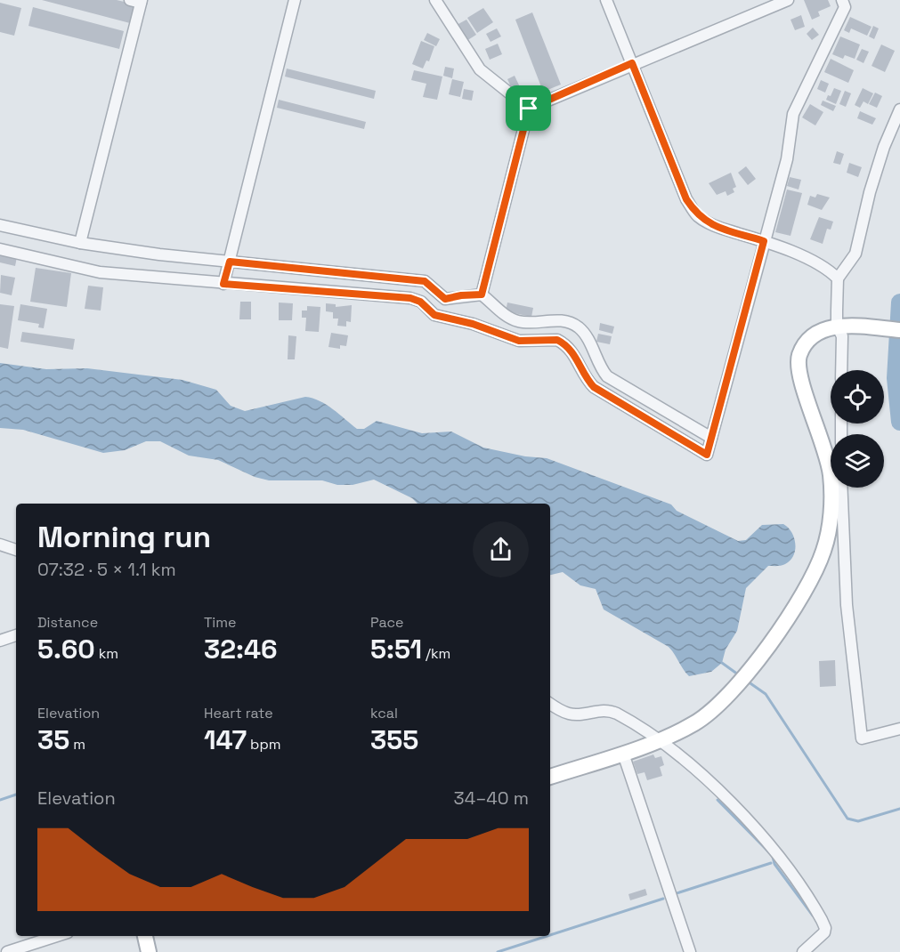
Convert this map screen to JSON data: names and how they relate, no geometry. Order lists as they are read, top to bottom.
{
  "page": {
    "heading": ["Morning run", "07:32 · 5 × 1.1 km"],
    "stats": [
      ["Distance", "5.60 km"],
      ["Time", "32:46"],
      ["Pace", "5:51 /km"],
      ["Elevation", "35 m"],
      ["Heart rate", "147 bpm"],
      ["kcal", "355"]
    ],
    "chart": ["Elevation", "34–40 m"]
  }
}
